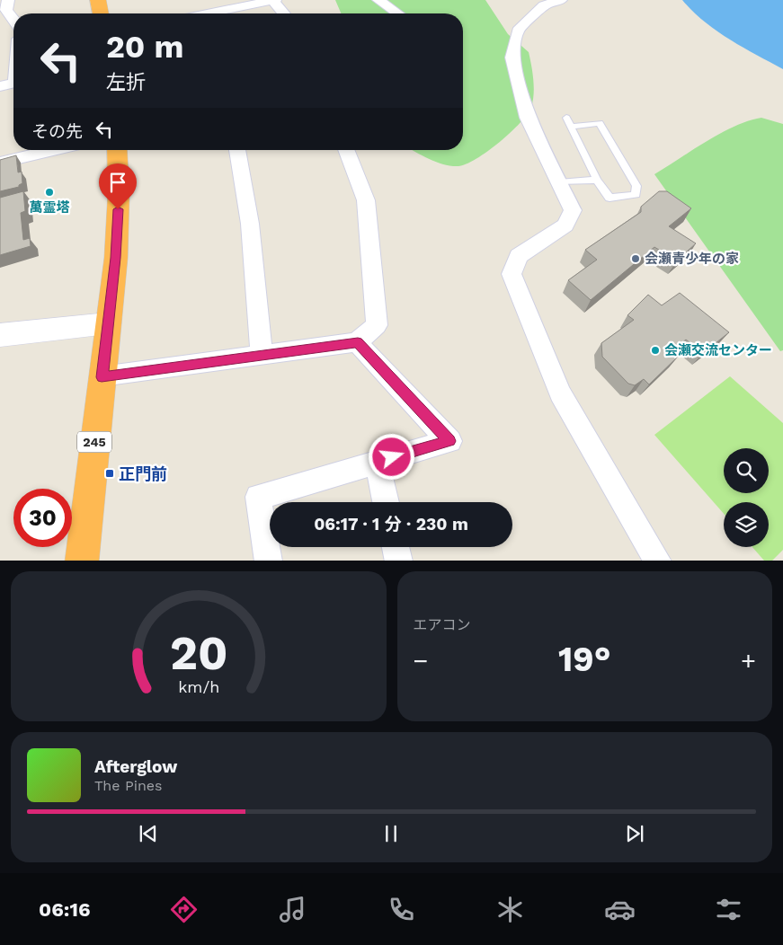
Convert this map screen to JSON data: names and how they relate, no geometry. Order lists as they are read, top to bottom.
{
  "streets": {
    "highway": ["245"]
  },
  "places": {
    "other": ["萬霊塔", "会瀬青少年の家", "会瀬交流センター"],
    "transit": ["正門前"]
  },
  "page": {
    "turn": ["20 m", "左折"],
    "then": "その先",
    "limit": "30",
    "trip": "06:17 · 1 分 · 230 m",
    "tile": "エアコン",
    "heat": ["−", "19°", "+"],
    "song": ["Afterglow", "The Pines"],
    "tabs": "06:16",
    "gauge": ["20", "km/h"]
  }
}
